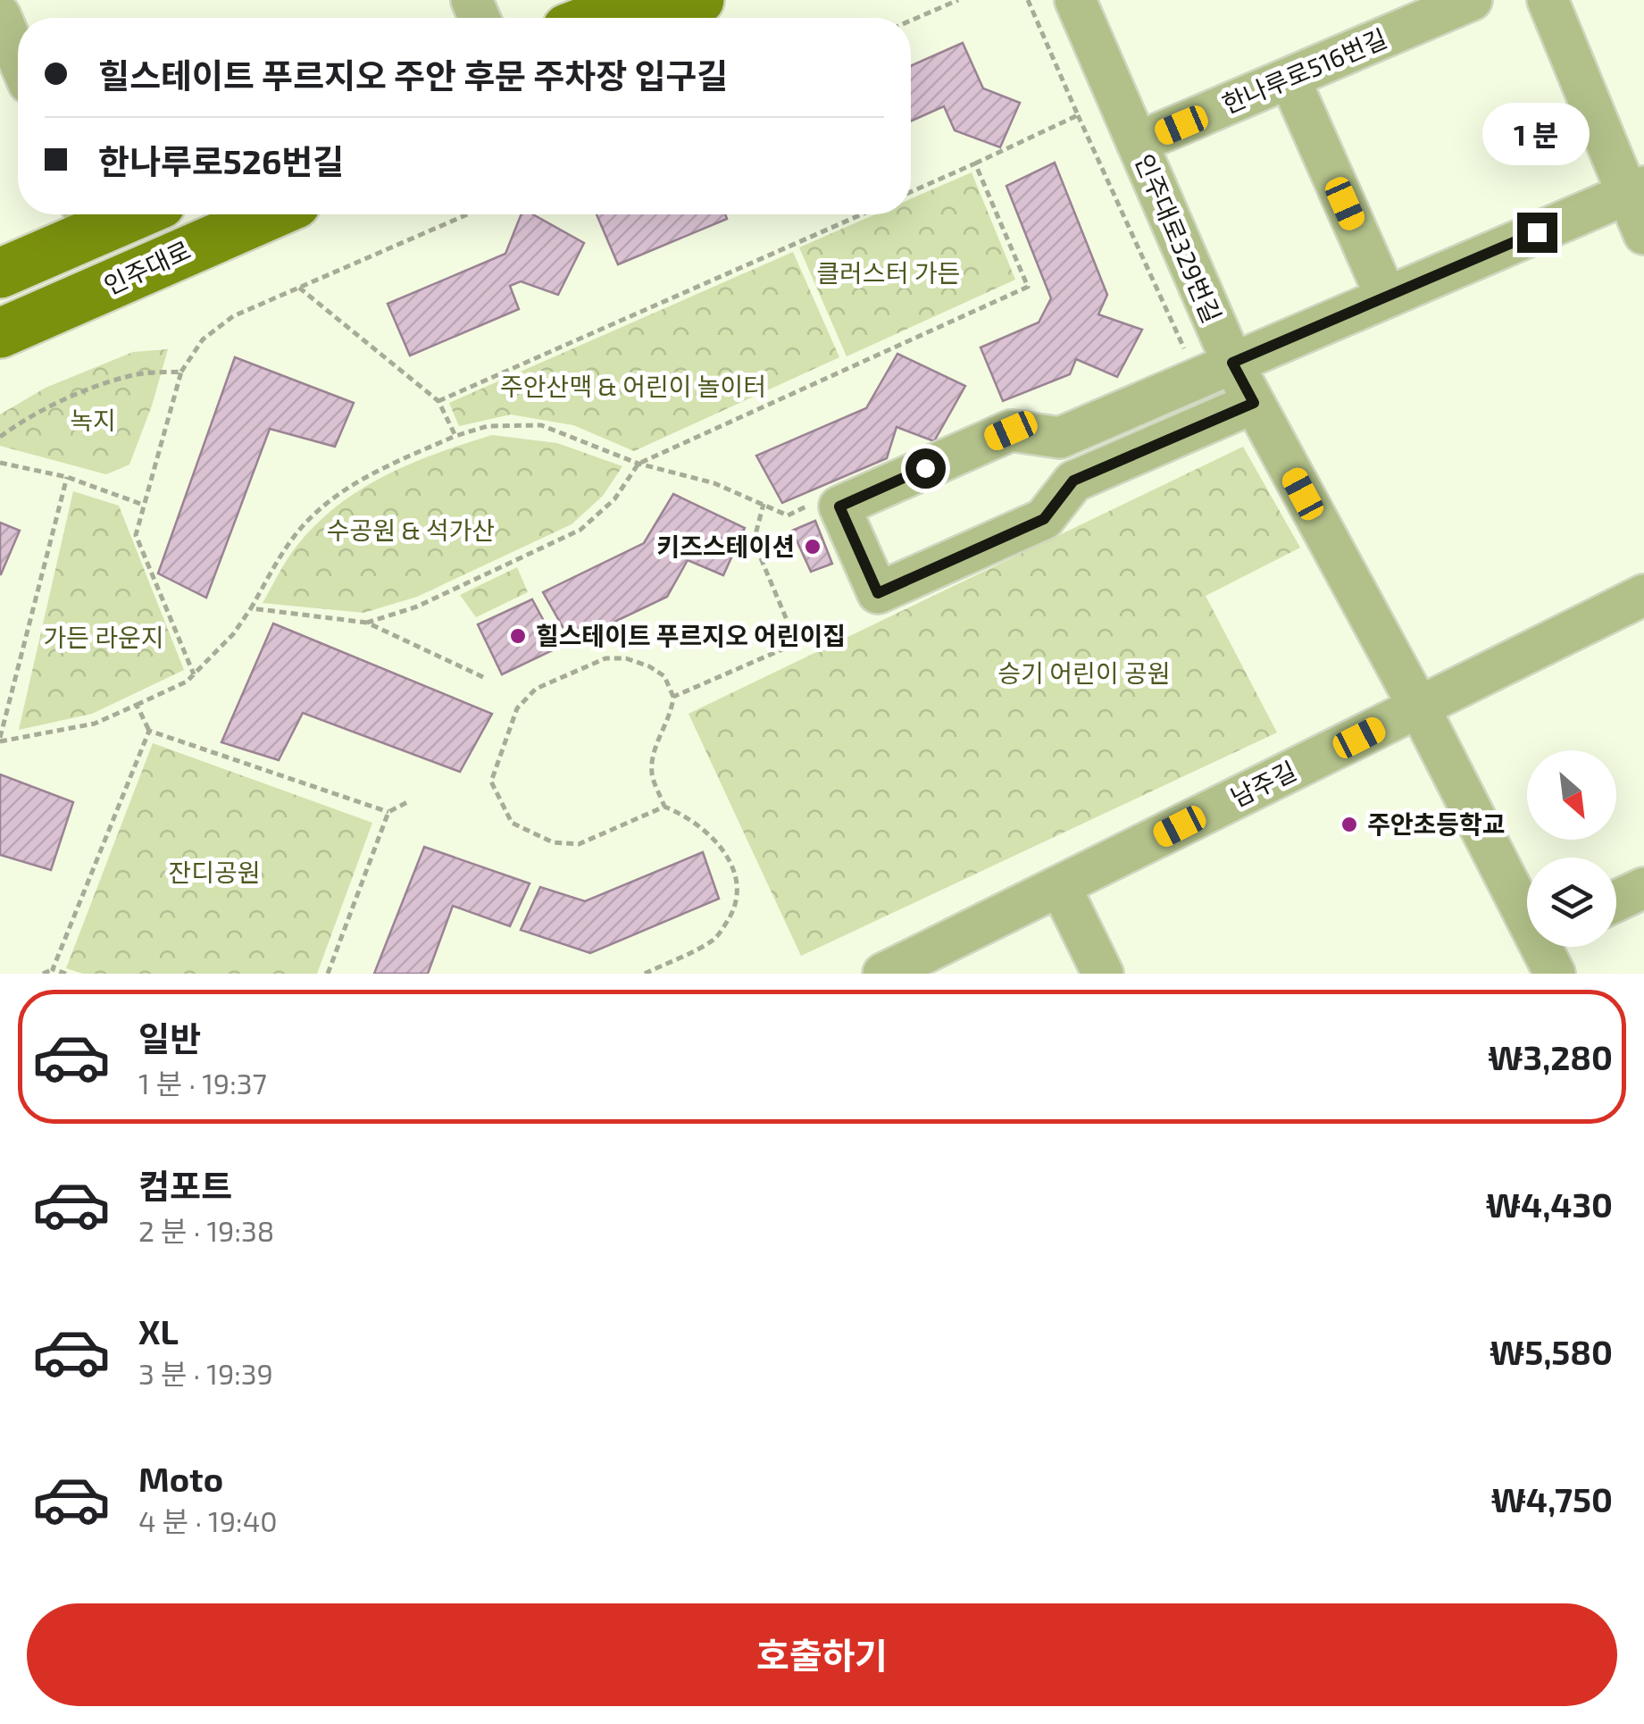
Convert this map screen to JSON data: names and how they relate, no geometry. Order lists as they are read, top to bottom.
{
  "streets": {
    "main road": ["인주대로"],
    "street": ["한나루로516번길", "인주대로329번길", "남주길"]
  },
  "crossings": [
    ["한나루로516번길", "인주대로329번길"],
    ["인주대로329번길", "남주길"]
  ],
  "parks": [
    "클러스터 가든",
    "주안산맥 & 어린이 놀이터",
    "녹지",
    "수공원 & 석가산",
    "가든 라운지",
    "승기 어린이 공원",
    "잔디공원"
  ],
  "places": ["키즈스테이션", "힐스테이트 푸르지오 어린이집", "주안초등학교"],
  "north": "bottom right",
  "page": {
    "banner": ["힐스테이트 푸르지오 주안 후문 주차장 입구길", "한나루로526번길"],
    "bubble": "1 분",
    "list": [
      {
        "name": "일반",
        "note": "1 분 · 19:37",
        "value": "₩3,280"
      },
      {
        "name": "컴포트",
        "note": "2 분 · 19:38",
        "value": "₩4,430"
      },
      {
        "name": "XL",
        "note": "3 분 · 19:39",
        "value": "₩5,580"
      },
      {
        "name": "Moto",
        "note": "4 분 · 19:40",
        "value": "₩4,750"
      }
    ],
    "buttons": "호출하기"
  }
}
